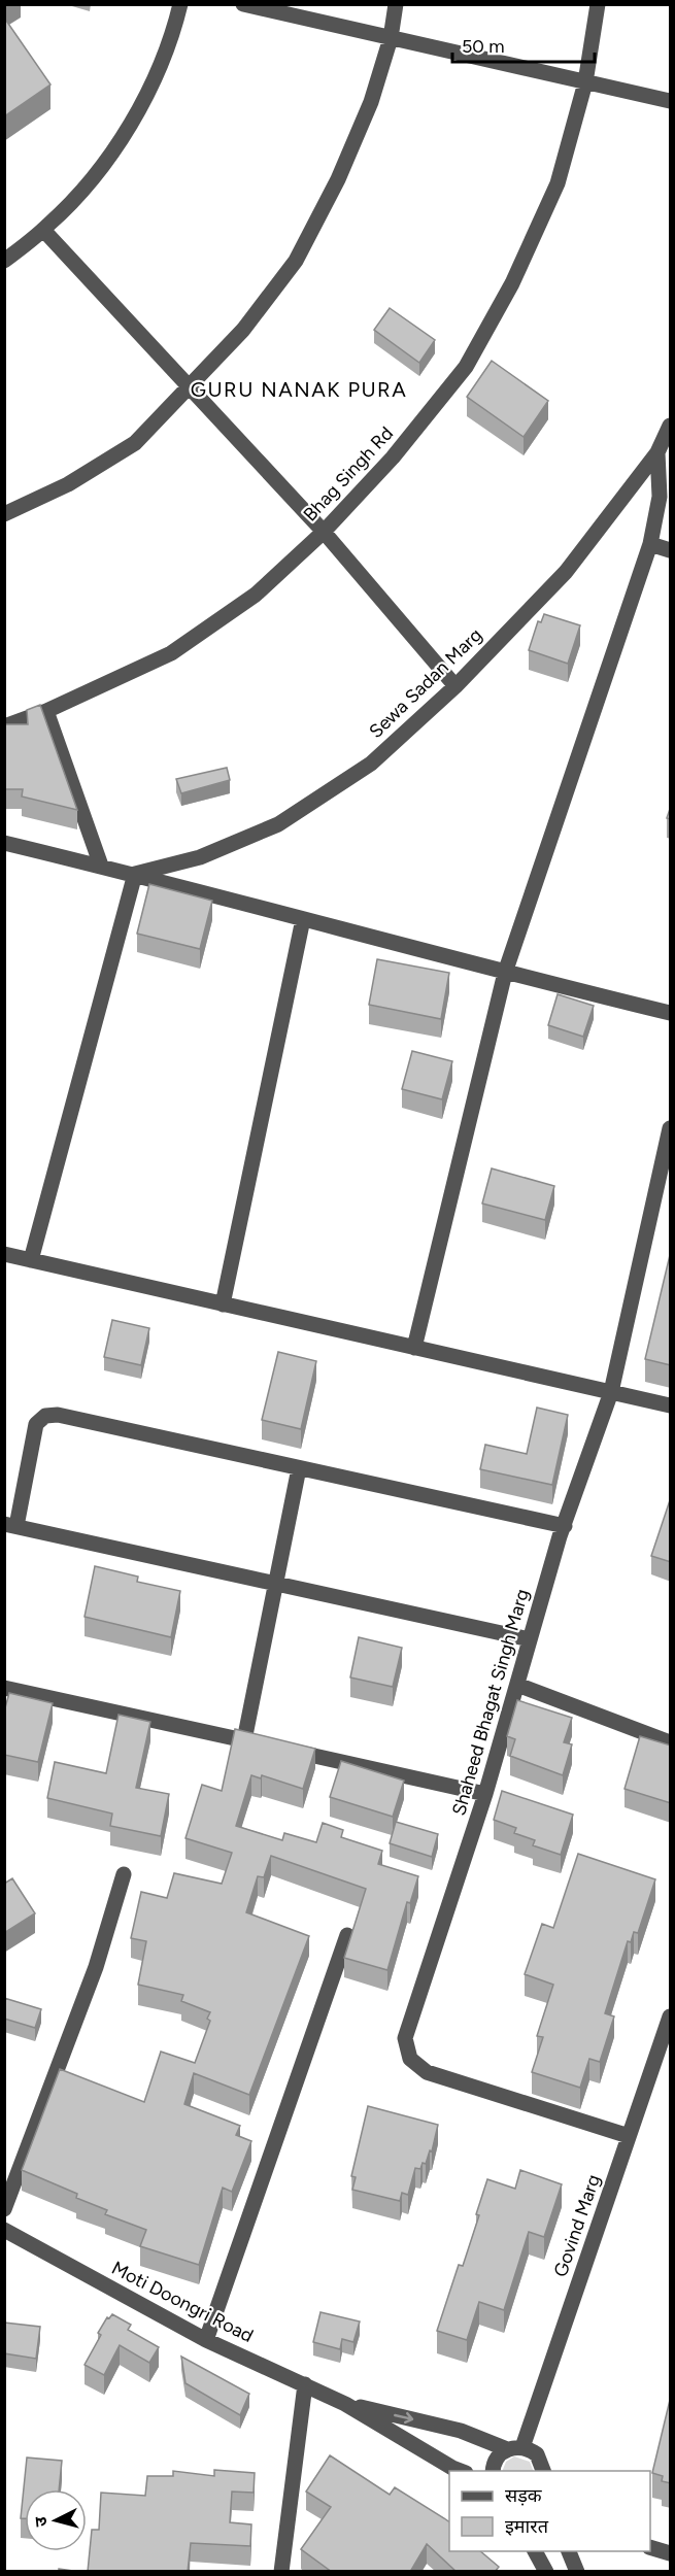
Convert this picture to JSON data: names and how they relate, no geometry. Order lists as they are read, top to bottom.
{
  "streets": {
    "street": [
      "Bhag Singh Rd",
      "Sewa Sadan Marg",
      "Shaheed Bhagat Singh Marg",
      "Govind Marg",
      "Moti Doongri Road"
    ]
  },
  "crossings": [
    ["Shaheed Bhagat Singh Marg", "Govind Marg"],
    ["Govind Marg", "Moti Doongri Road"]
  ],
  "districts": ["GURU NANAK PURA"],
  "legend": ["सड़क", "इमारत"],
  "scale_bar": "50 m",
  "north": "left"
}
